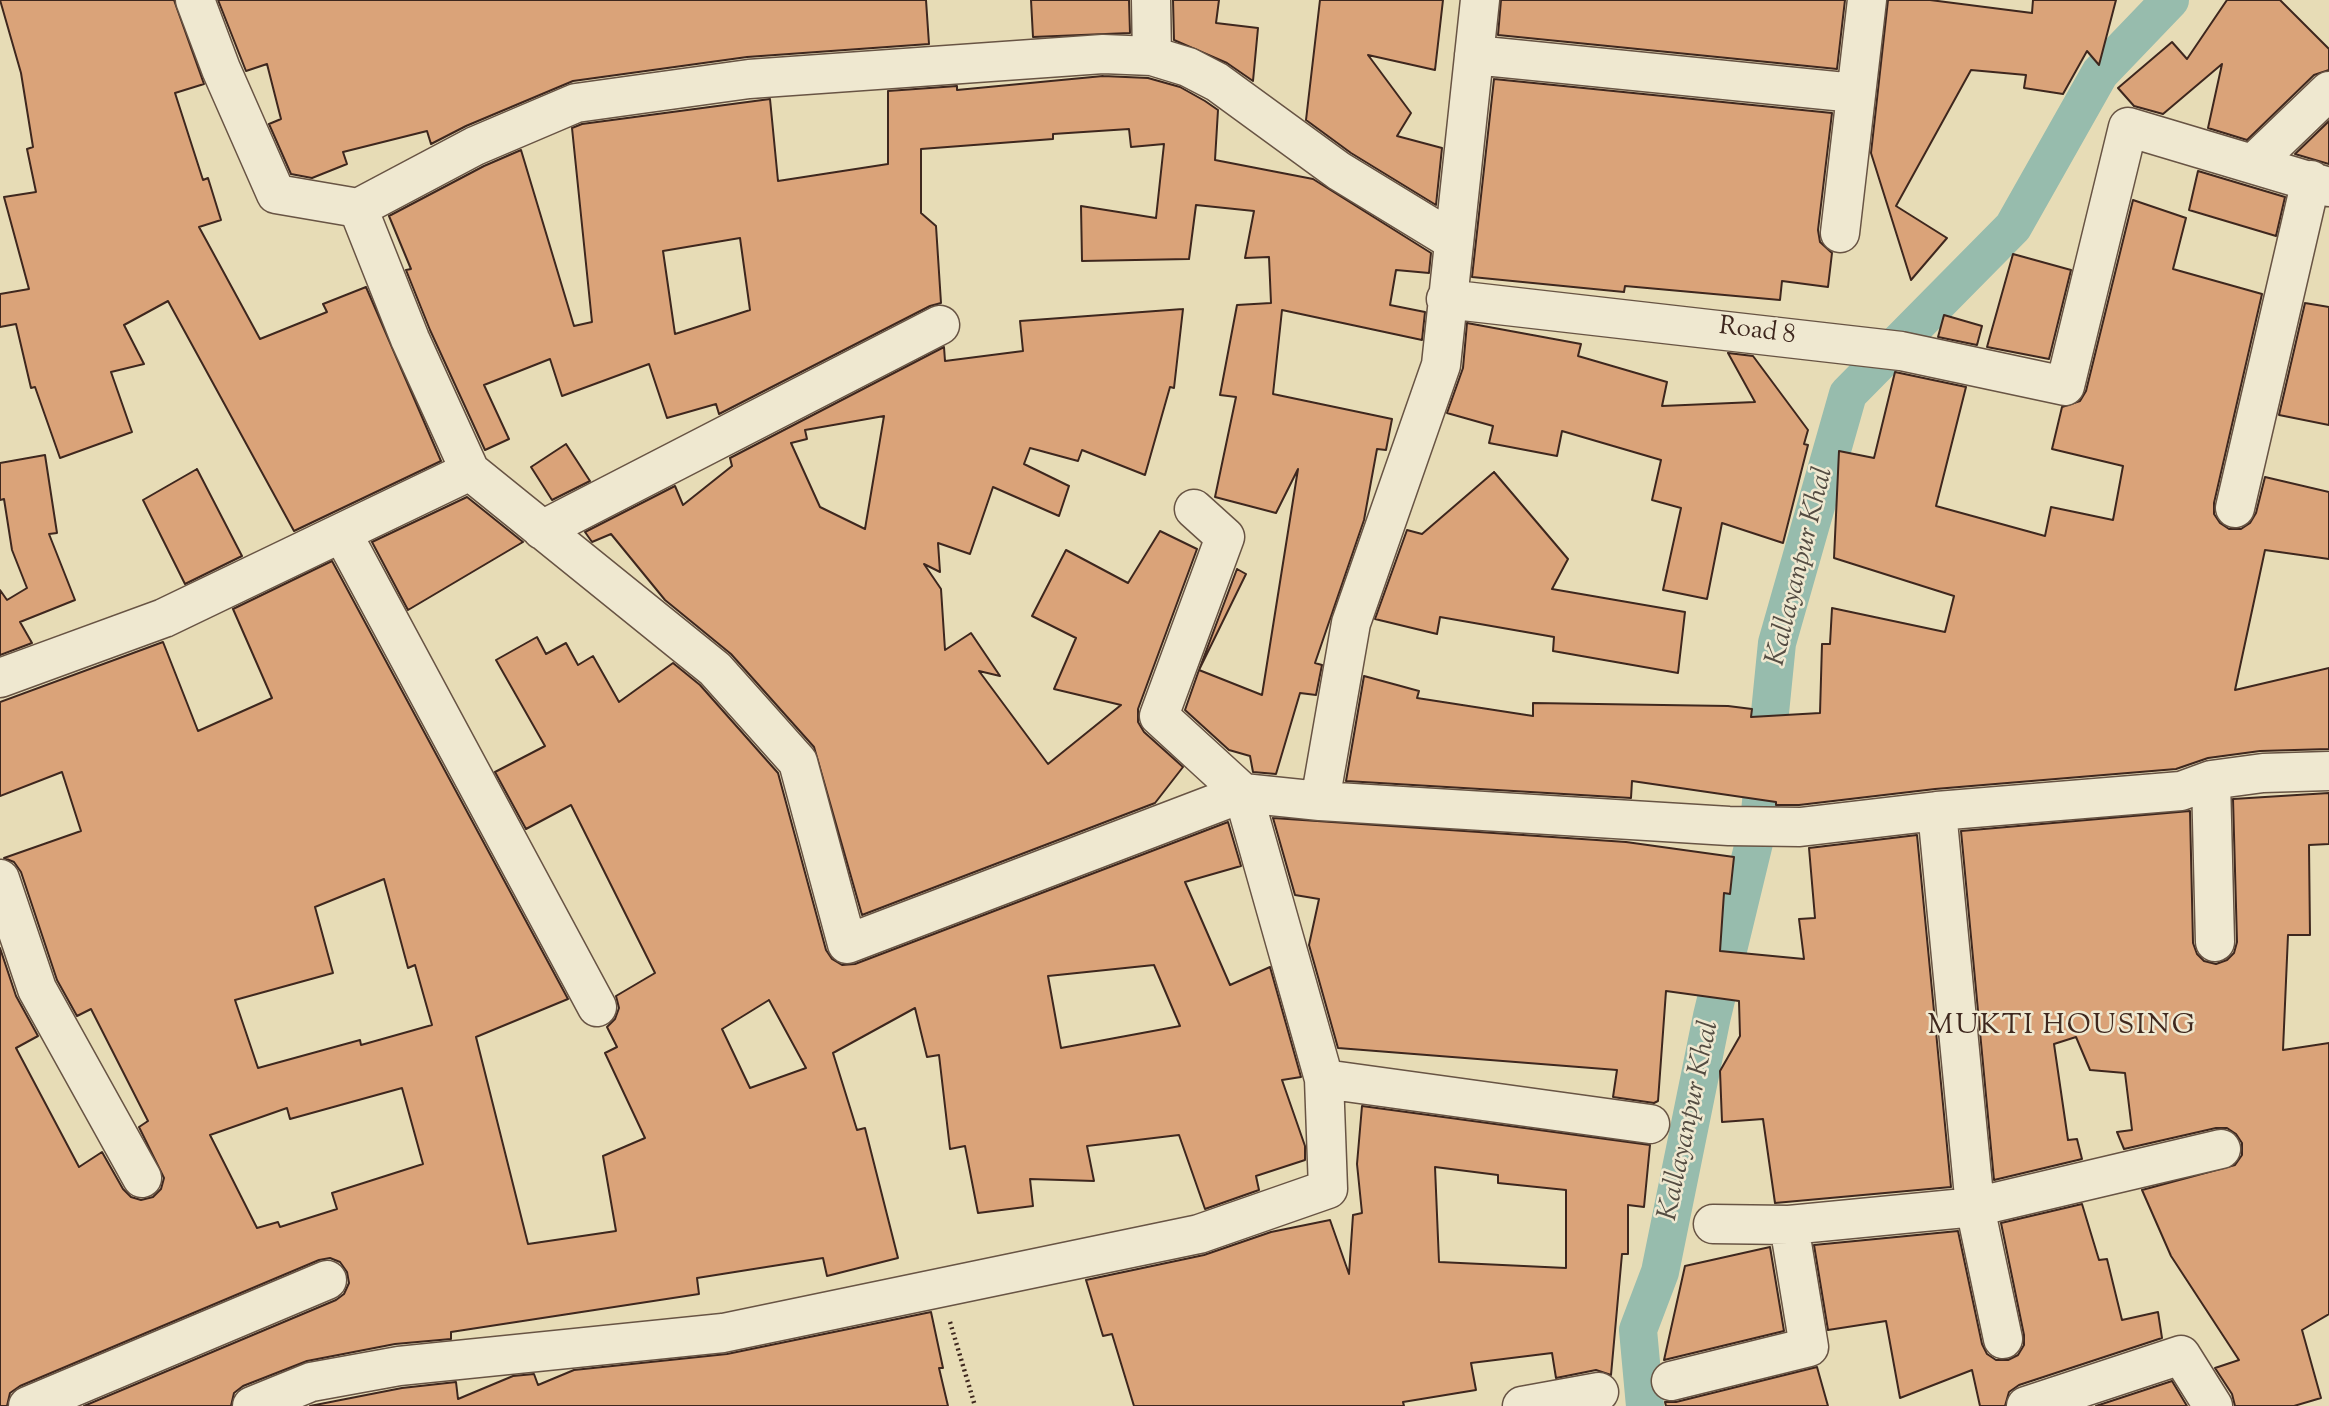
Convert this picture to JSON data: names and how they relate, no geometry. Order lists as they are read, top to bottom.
{
  "streets": {
    "street": ["Road 8"]
  },
  "districts": ["MUKTI HOUSING"],
  "water": ["Kallayanpur Khal"]
}
